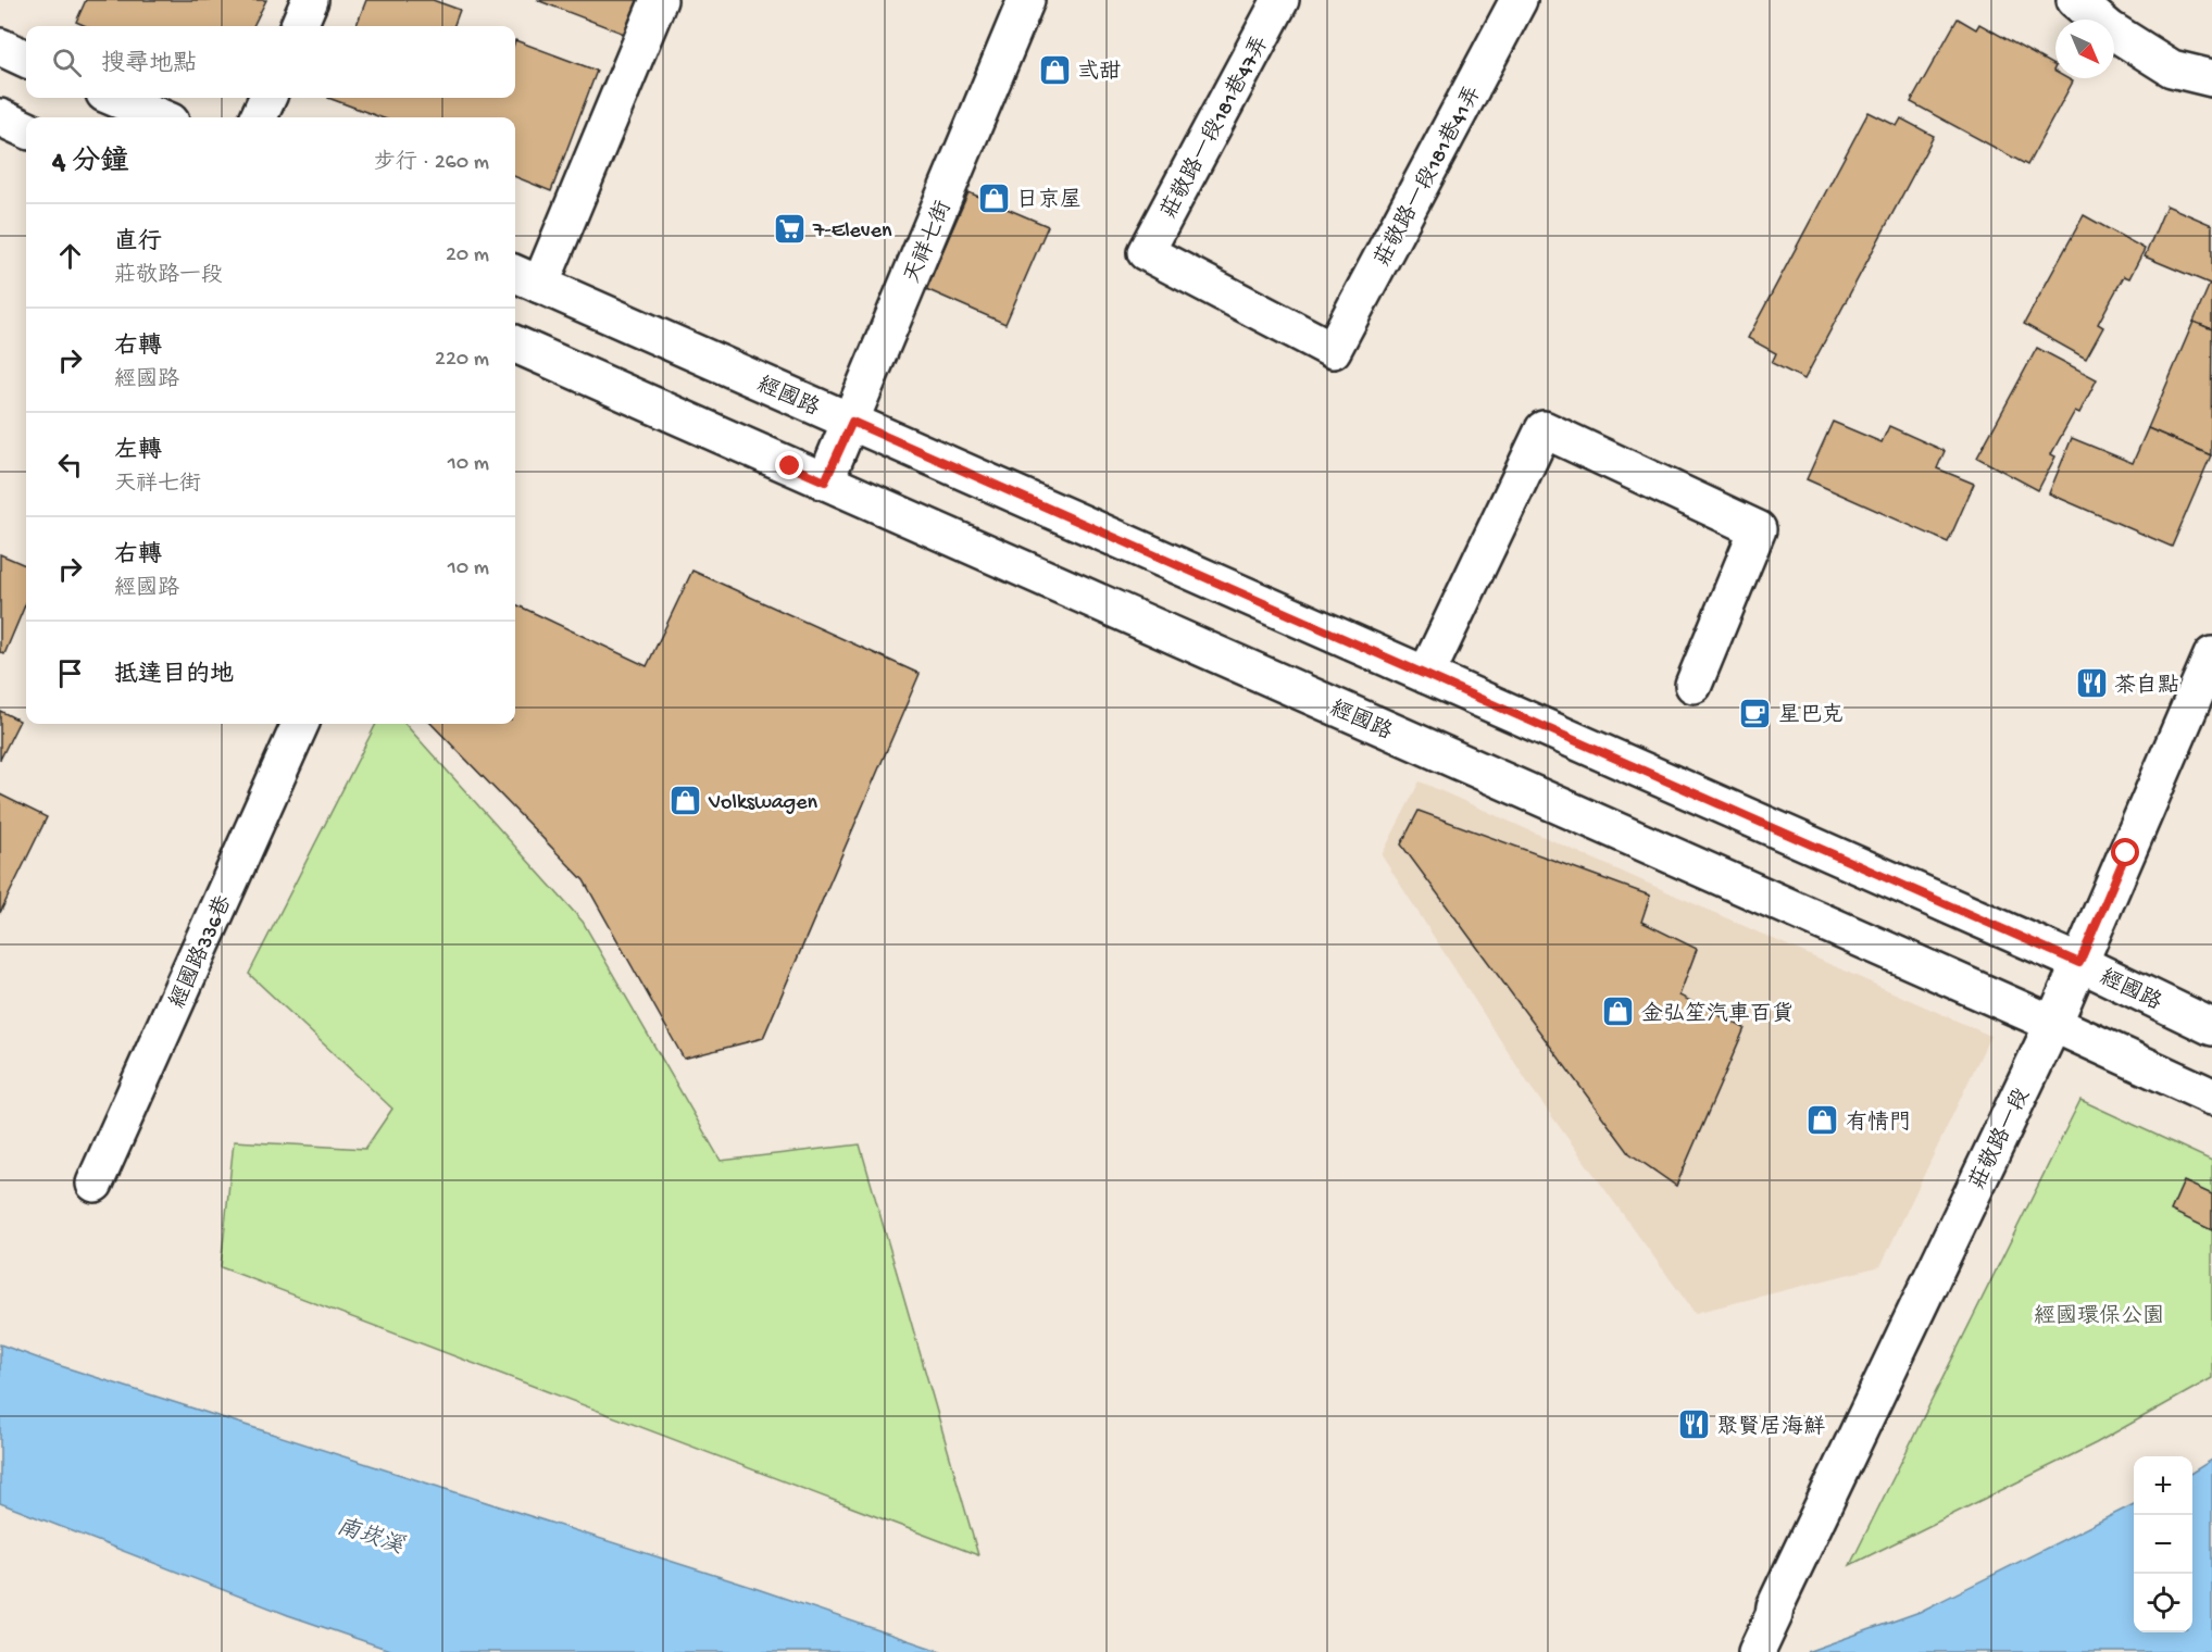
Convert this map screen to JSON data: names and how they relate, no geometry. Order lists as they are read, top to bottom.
{
  "streets": {
    "street": [
      "莊敬路一段181巷47弄",
      "莊敬路一段181巷41弄",
      "天祥七街",
      "經國路",
      "經國路336巷",
      "莊敬路一段"
    ]
  },
  "crossings": [
    ["莊敬路一段181巷47弄", "莊敬路一段181巷41弄"],
    ["天祥七街", "經國路"],
    ["經國路", "莊敬路一段"]
  ],
  "water": ["南崁溪"],
  "parks": ["經國環保公園"],
  "places": {
    "shop": [
      "弎甜",
      "日京屋",
      "Volkswagen",
      "金弘笙汽車百貨",
      "有情門"
    ],
    "supermarket": ["7-Eleven"],
    "restaurant": ["茶自點", "聚賢居海鮮"],
    "cafe": ["星巴克"]
  },
  "north": "bottom right",
  "page": {
    "search": "搜尋地點",
    "heading": ["4 分鐘", "步行 · 260 m"],
    "list": [
      ["直行", "莊敬路一段", "20 m"],
      ["右轉", "經國路", "220 m"],
      ["左轉", "天祥七街", "10 m"],
      ["右轉", "經國路", "10 m"],
      "抵達目的地"
    ],
    "map_buttons": ["+", "−"]
  }
}
